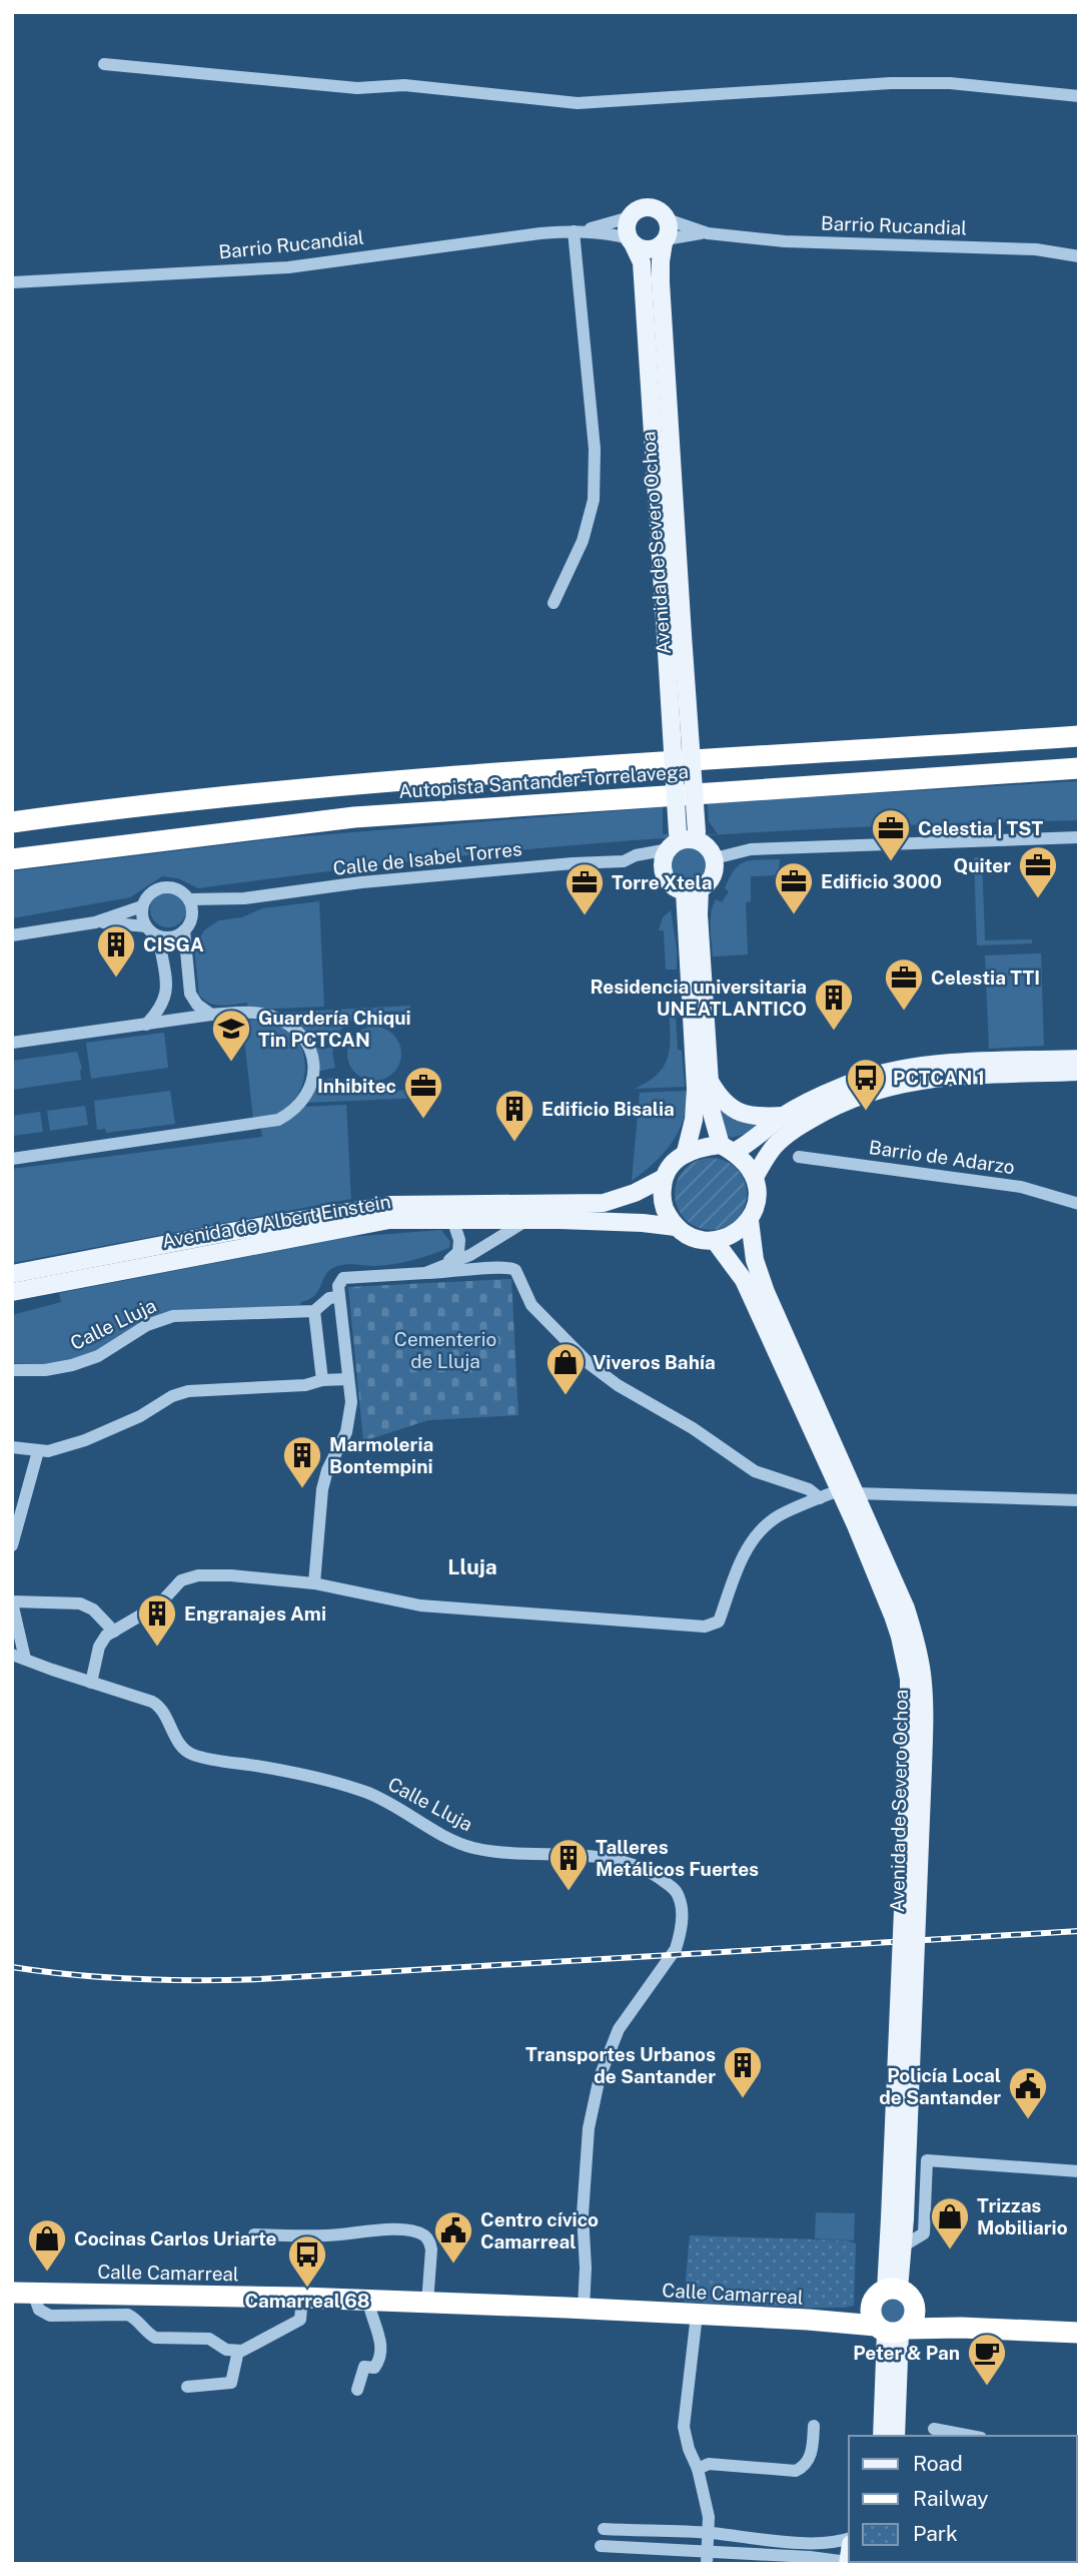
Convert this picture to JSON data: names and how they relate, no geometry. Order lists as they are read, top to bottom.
{
  "streets": {
    "highway": ["Autopista Santander-Torrelavega", "Calle Camarreal"],
    "main road": ["Avenida de Severo Ochoa", "Avenida de Albert Einstein"],
    "street": [
      "Barrio Rucandial",
      "Calle de Isabel Torres",
      "Barrio de Adarzo",
      "Calle Lluja"
    ]
  },
  "crossings": [
    ["Barrio Rucandial", "Avenida de Severo Ochoa"],
    ["Avenida de Severo Ochoa", "Calle de Isabel Torres"],
    ["Avenida de Severo Ochoa", "Avenida de Albert Einstein"],
    ["Avenida de Albert Einstein", "Calle Lluja"],
    ["Calle Lluja", "Calle Camarreal"]
  ],
  "districts": ["Lluja"],
  "parks": ["Cementerio de Lluja"],
  "places": {
    "office": [
      "Celestia | TST",
      "Quiter",
      "Edificio 3000",
      "Torre Xtela",
      "Celestia TTI",
      "Inhibitec"
    ],
    "building": [
      "CISGA",
      "Residencia universitaria UNEATLANTICO",
      "Edificio Bisalia",
      "Marmoleria Bontempini",
      "Engranajes Ami",
      "Talleres Metálicos Fuertes",
      "Transportes Urbanos de Santander"
    ],
    "school or university": ["Guardería Chiqui Tin PCTCAN"],
    "bus stop": ["PCTCAN 1", "Camarreal 68"],
    "shop": ["Viveros Bahía", "Trizzas Mobiliario", "Cocinas Carlos Uriarte"],
    "public building": ["Policía Local de Santander", "Centro cívico Camarreal"],
    "cafe": ["Peter & Pan"]
  },
  "legend": ["Road", "Railway", "Park"]
}
